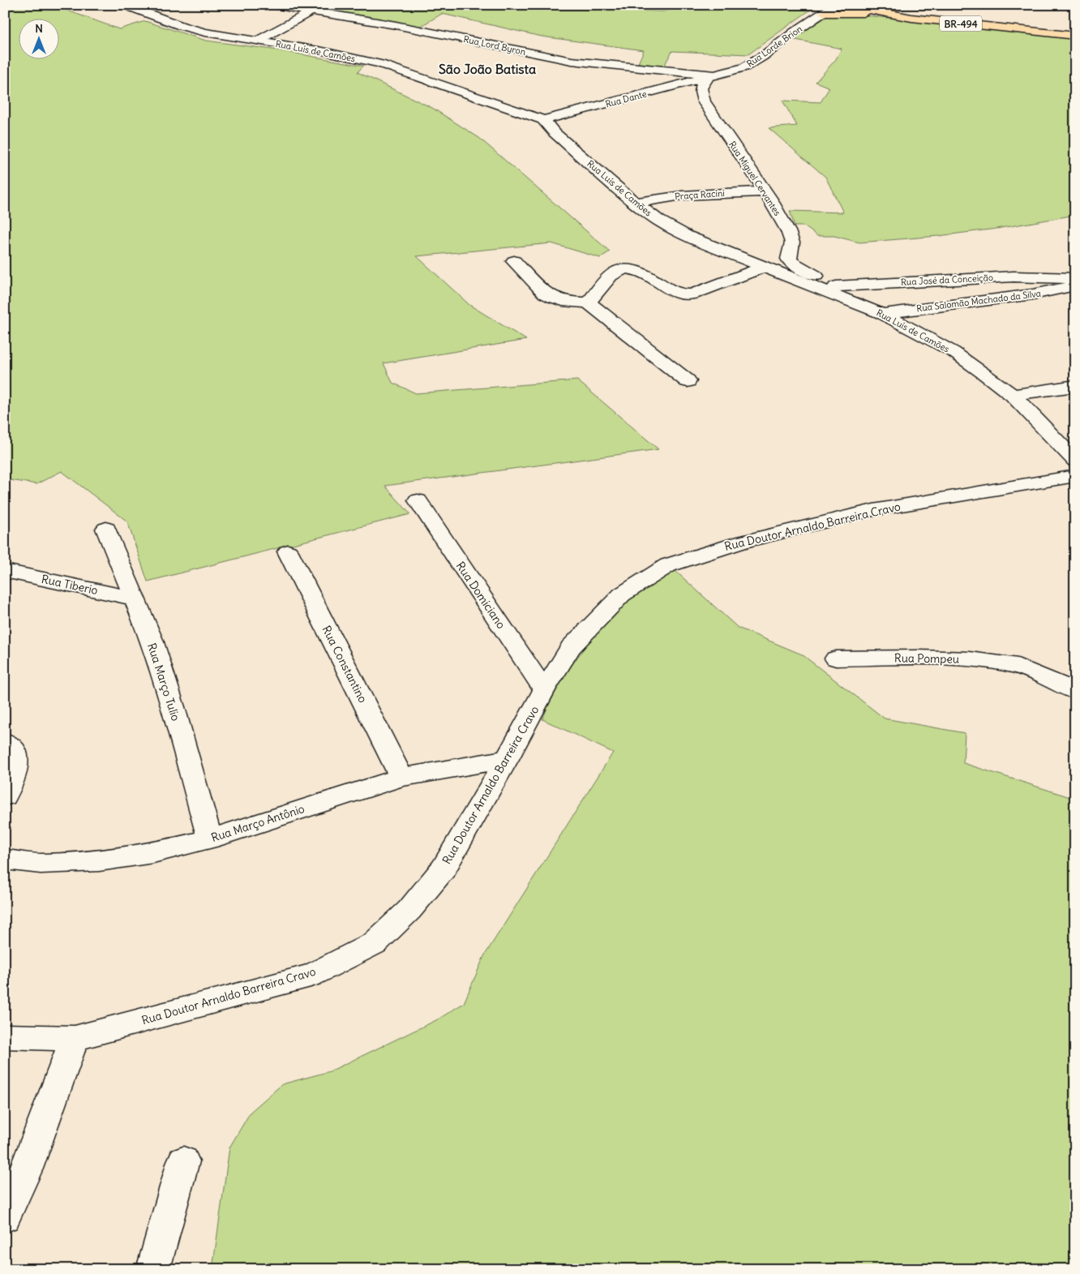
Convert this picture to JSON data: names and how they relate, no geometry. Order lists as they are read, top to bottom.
{
  "streets": {
    "highway": ["BR-494"],
    "street": [
      "Rua Lord Byron",
      "Rua Lorde Brion",
      "Rua Luís de Camões",
      "Rua Dante",
      "Rua Miguel Cervantes",
      "Praça Racini",
      "Rua José da Conceição",
      "Rua Salomão Machado da Silva",
      "Rua Doutor Arnaldo Barreira Cravo",
      "Rua Tiberio",
      "Rua Domiciano",
      "Rua Pompeu",
      "Rua Constantino",
      "Rua Março Tulio",
      "Rua Março Antônio"
    ]
  },
  "crossings": [
    ["Rua Lord Byron", "Rua Lorde Brion"],
    ["Rua Lord Byron", "Rua Dante"],
    ["Rua Lorde Brion", "Rua Dante"],
    ["Rua Luís de Camões", "Rua Dante"],
    ["Rua Luís de Camões", "Rua Miguel Cervantes"],
    ["Rua Luís de Camões", "Praça Racini"],
    ["Rua Luís de Camões", "Rua Salomão Machado da Silva"],
    ["Rua Miguel Cervantes", "Praça Racini"],
    ["Rua Miguel Cervantes", "Rua José da Conceição"],
    ["Rua Miguel Cervantes", "Rua Salomão Machado da Silva"],
    ["Rua José da Conceição", "Rua Salomão Machado da Silva"],
    ["Rua Doutor Arnaldo Barreira Cravo", "Rua Domiciano"],
    ["Rua Doutor Arnaldo Barreira Cravo", "Rua Março Antônio"],
    ["Rua Tiberio", "Rua Março Tulio"],
    ["Rua Constantino", "Rua Março Antônio"],
    ["Rua Março Tulio", "Rua Março Antônio"]
  ],
  "districts": ["São João Batista"],
  "north": "top"
}
